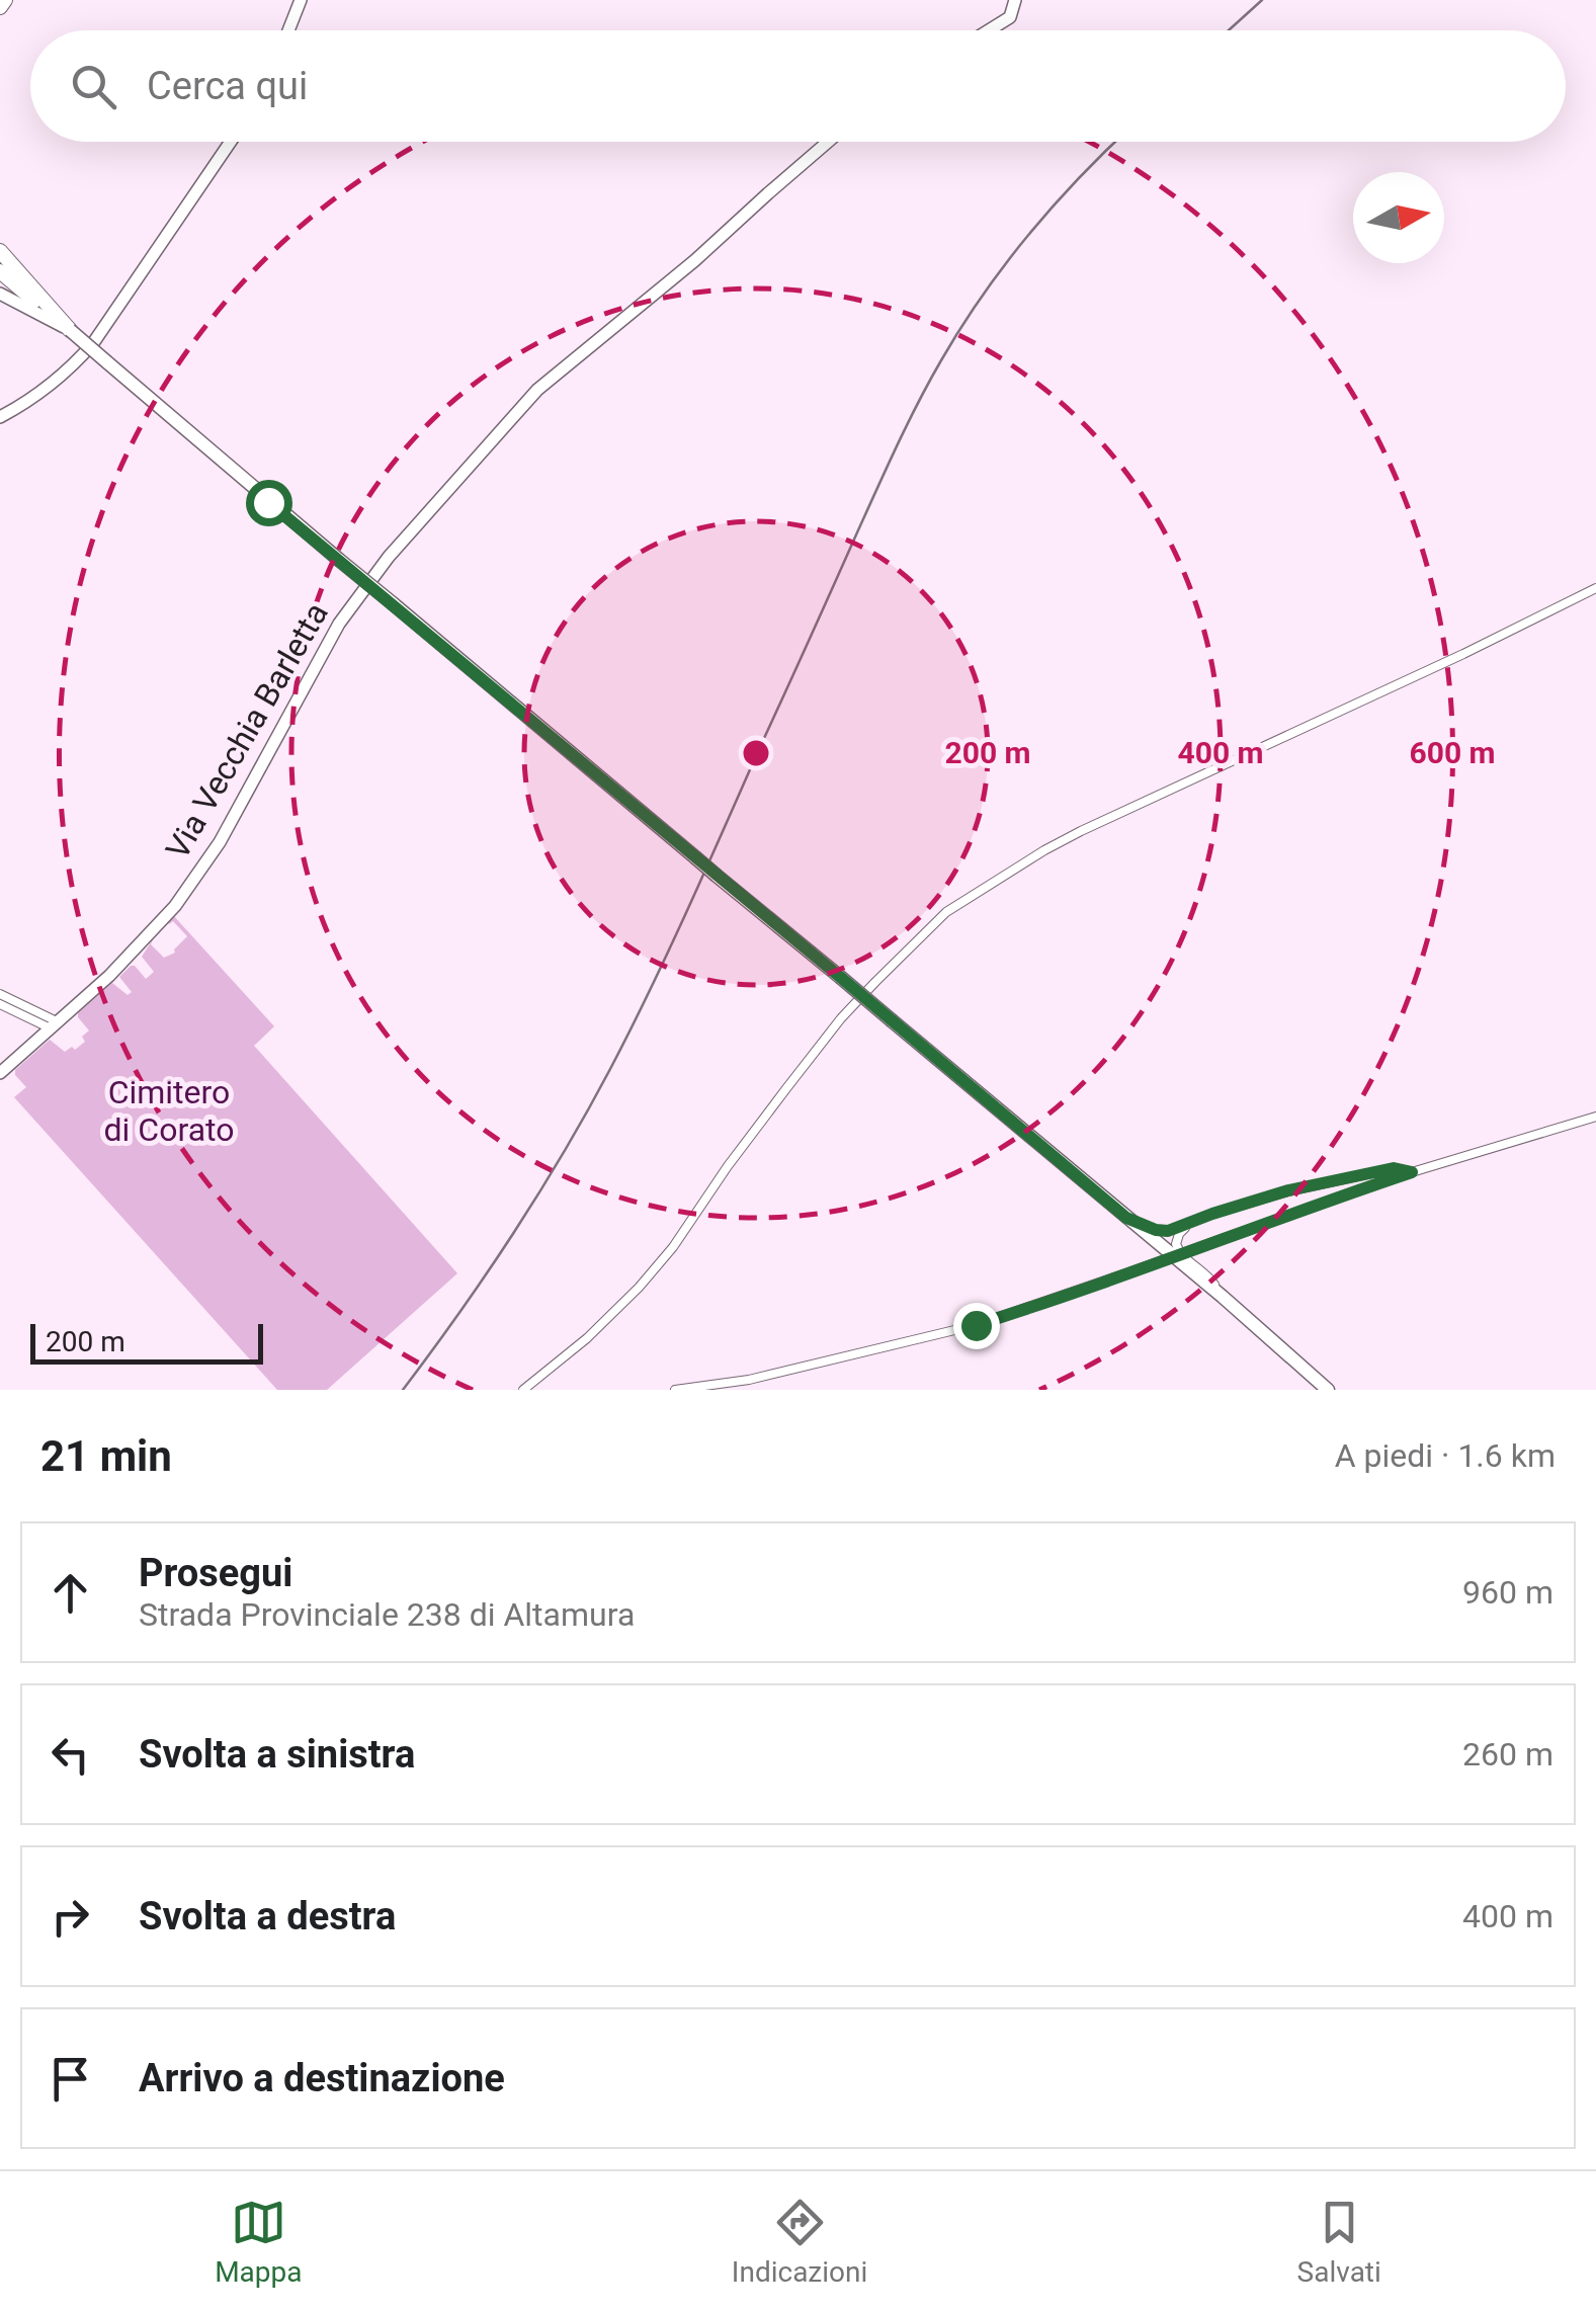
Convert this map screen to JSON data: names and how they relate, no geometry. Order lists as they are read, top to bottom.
{
  "streets": {
    "street": ["Via Vecchia Barletta"]
  },
  "parks": ["Cimitero di Corato"],
  "scale_bar": "200 m",
  "north": "right",
  "page": {
    "search": "Cerca qui",
    "scale": "200 m",
    "heading": ["21 min", "A piedi · 1.6 km"],
    "list": [
      ["Prosegui", "Strada Provinciale 238 di Altamura", "960 m"],
      ["Svolta a sinistra", "260 m"],
      ["Svolta a destra", "400 m"],
      "Arrivo a destinazione"
    ],
    "nav": ["Mappa", "Indicazioni", "Salvati"]
  },
  "rings": ["200 m", "400 m", "600 m"]
}
